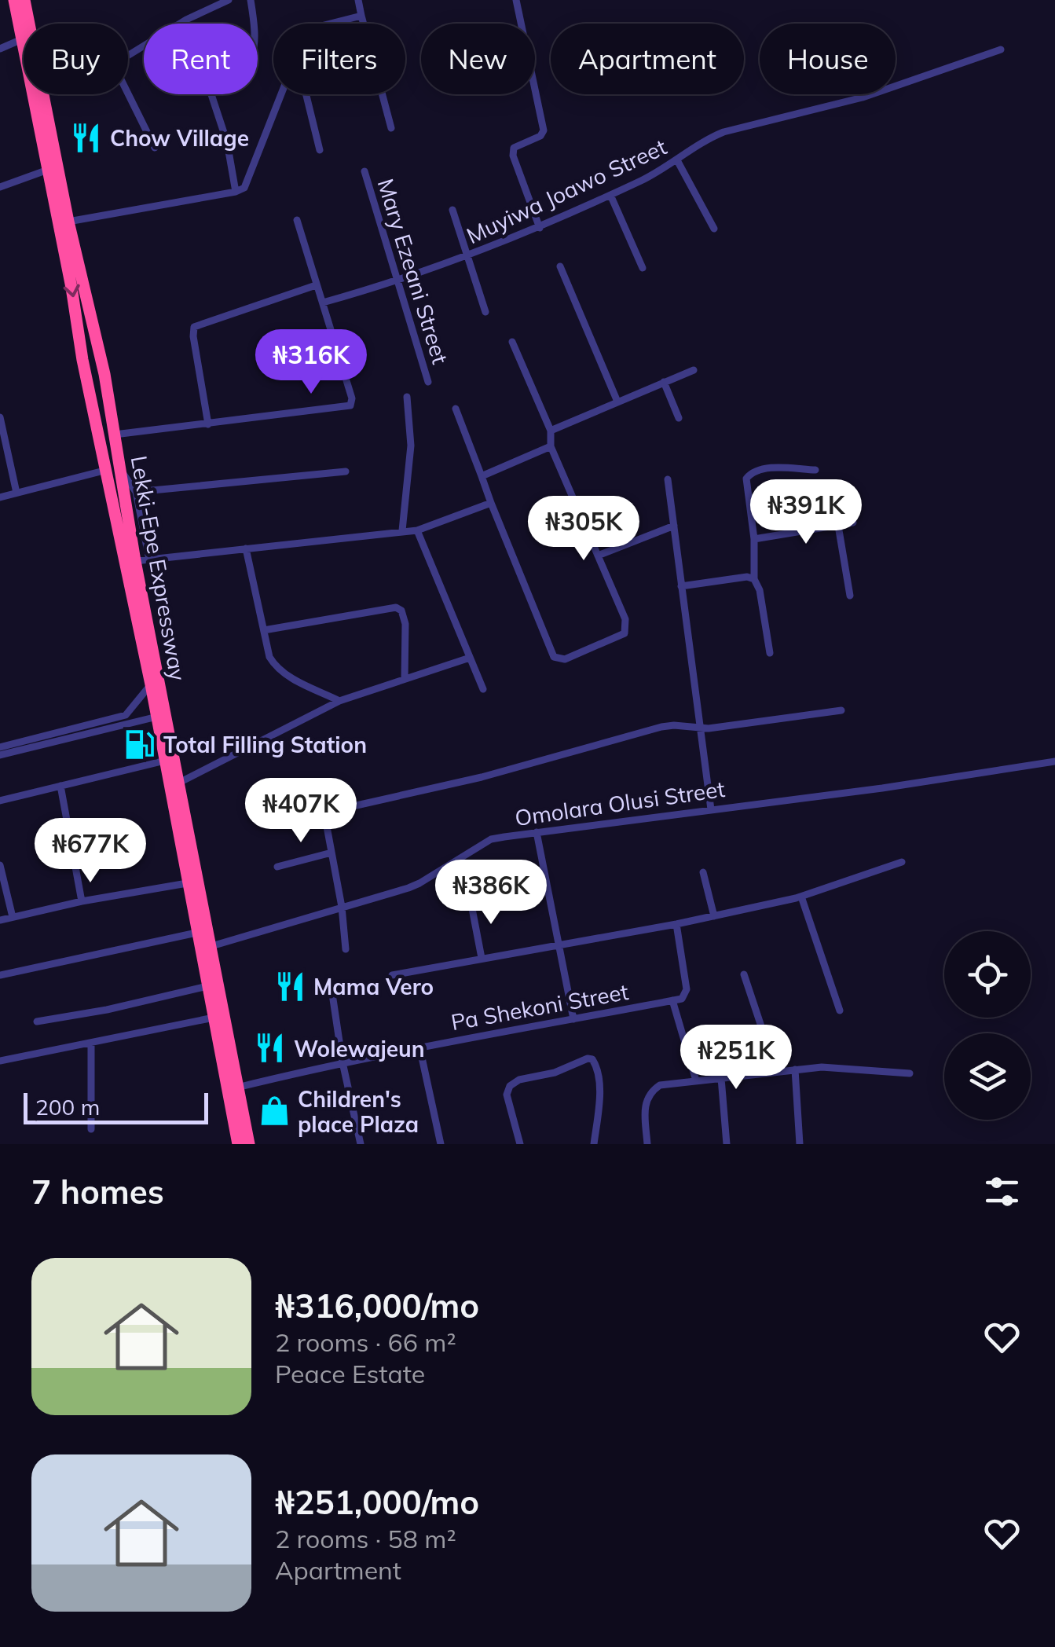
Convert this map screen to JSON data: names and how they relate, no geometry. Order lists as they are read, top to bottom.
{
  "streets": {
    "highway": ["Lekki-Epe Expressway"],
    "street": [
      "Muyiwa Joawo Street",
      "Mary Ezeani Street",
      "Omolara Olusi Street",
      "Pa Shekoni Street"
    ]
  },
  "crossings": [
    ["Muyiwa Joawo Street", "Mary Ezeani Street"],
    ["Lekki-Epe Expressway", "Omolara Olusi Street"],
    ["Lekki-Epe Expressway", "Pa Shekoni Street"]
  ],
  "places": {
    "restaurant": ["Chow Village", "Mama Vero", "Wolewajeun"],
    "fuel station": ["Total Filling Station"],
    "shop": ["Children's place Plaza"]
  },
  "scale_bar": "200 m",
  "page": {
    "chip": [
      "Buy",
      "Rent",
      "Filters",
      "New",
      "Apartment",
      "House"
    ],
    "price": [
      "₦316K",
      "₦391K",
      "₦305K",
      "₦407K",
      "₦677K",
      "₦386K",
      "₦251K"
    ],
    "scale": "200 m",
    "heading": "7 homes",
    "list": [
      {
        "name": "₦316,000/mo",
        "note": "2 rooms · 66 m² · Peace Estate"
      },
      {
        "name": "₦251,000/mo",
        "note": "2 rooms · 58 m² · Apartment"
      }
    ]
  }
}
